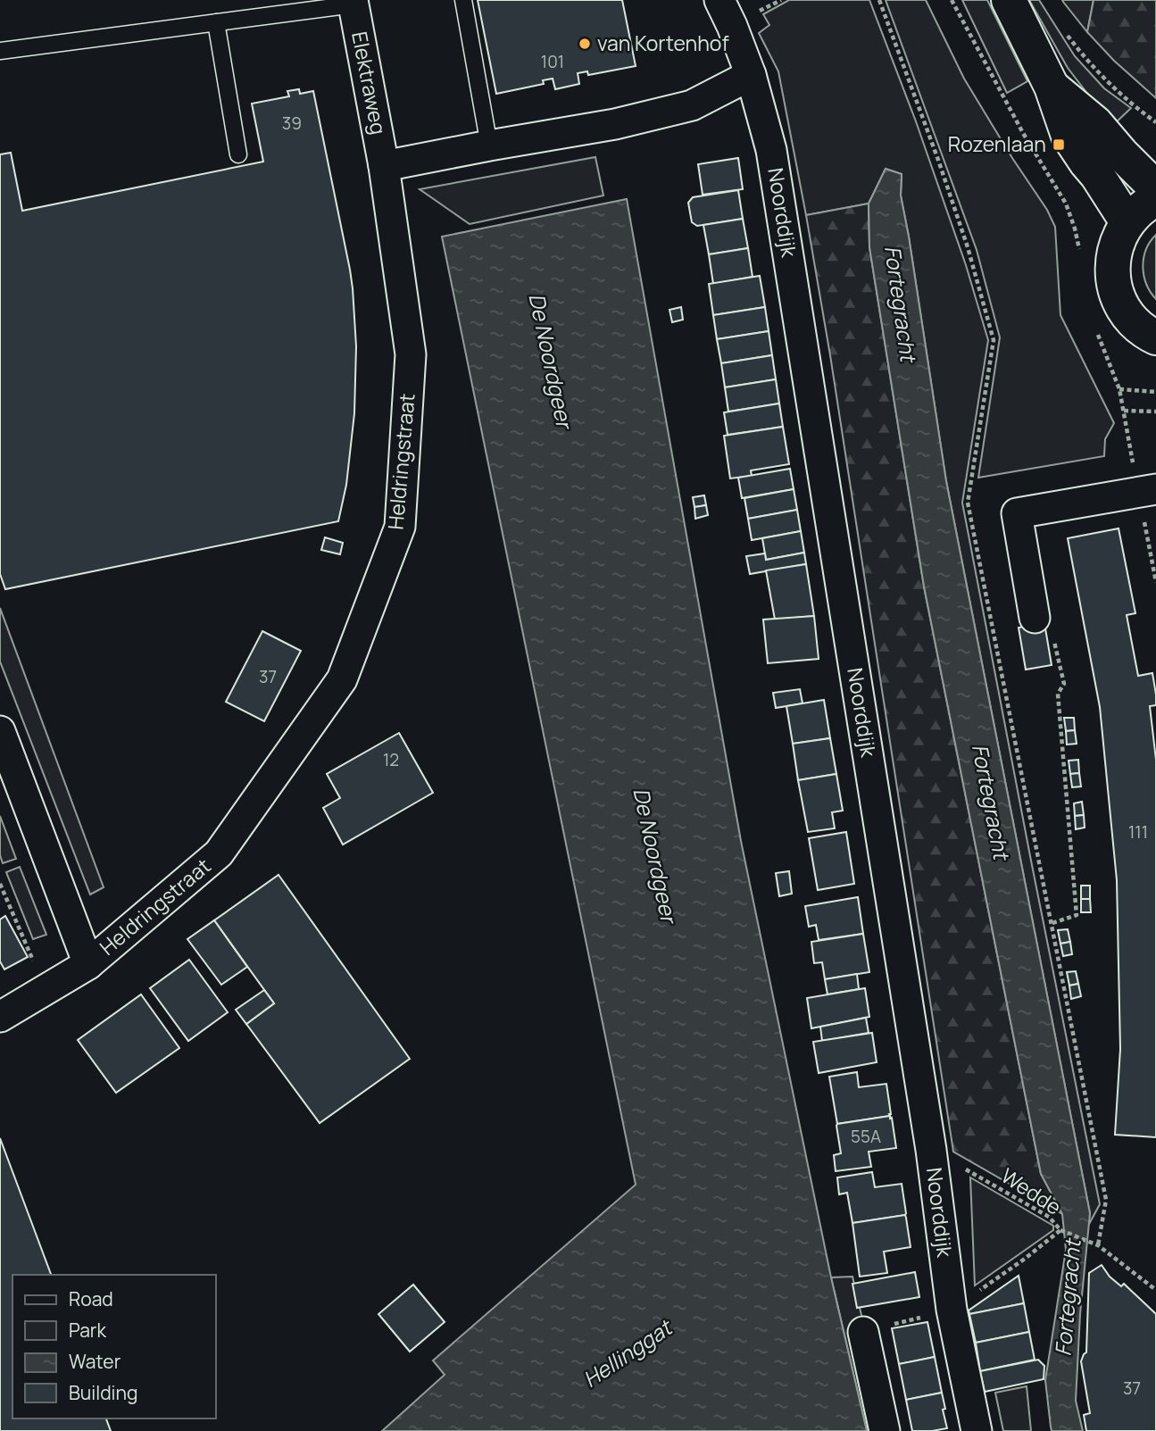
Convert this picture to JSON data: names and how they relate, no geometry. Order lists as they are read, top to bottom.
{
  "streets": {
    "street": ["Elektraweg", "Noorddijk", "Heldringstraat"],
    "path": ["Wedde"]
  },
  "crossings": [
    ["Elektraweg", "Heldringstraat"],
    ["Noorddijk", "Wedde"]
  ],
  "water": ["Fortegracht", "De Noordgeer", "Hellinggat"],
  "places": {
    "other": ["van Kortenhof"],
    "transit": ["Rozenlaan"]
  },
  "house_numbers": [
    "101",
    "39",
    "37",
    "12",
    "111",
    "55A",
    "37"
  ],
  "legend": [
    "Road",
    "Park",
    "Water",
    "Building"
  ]
}
